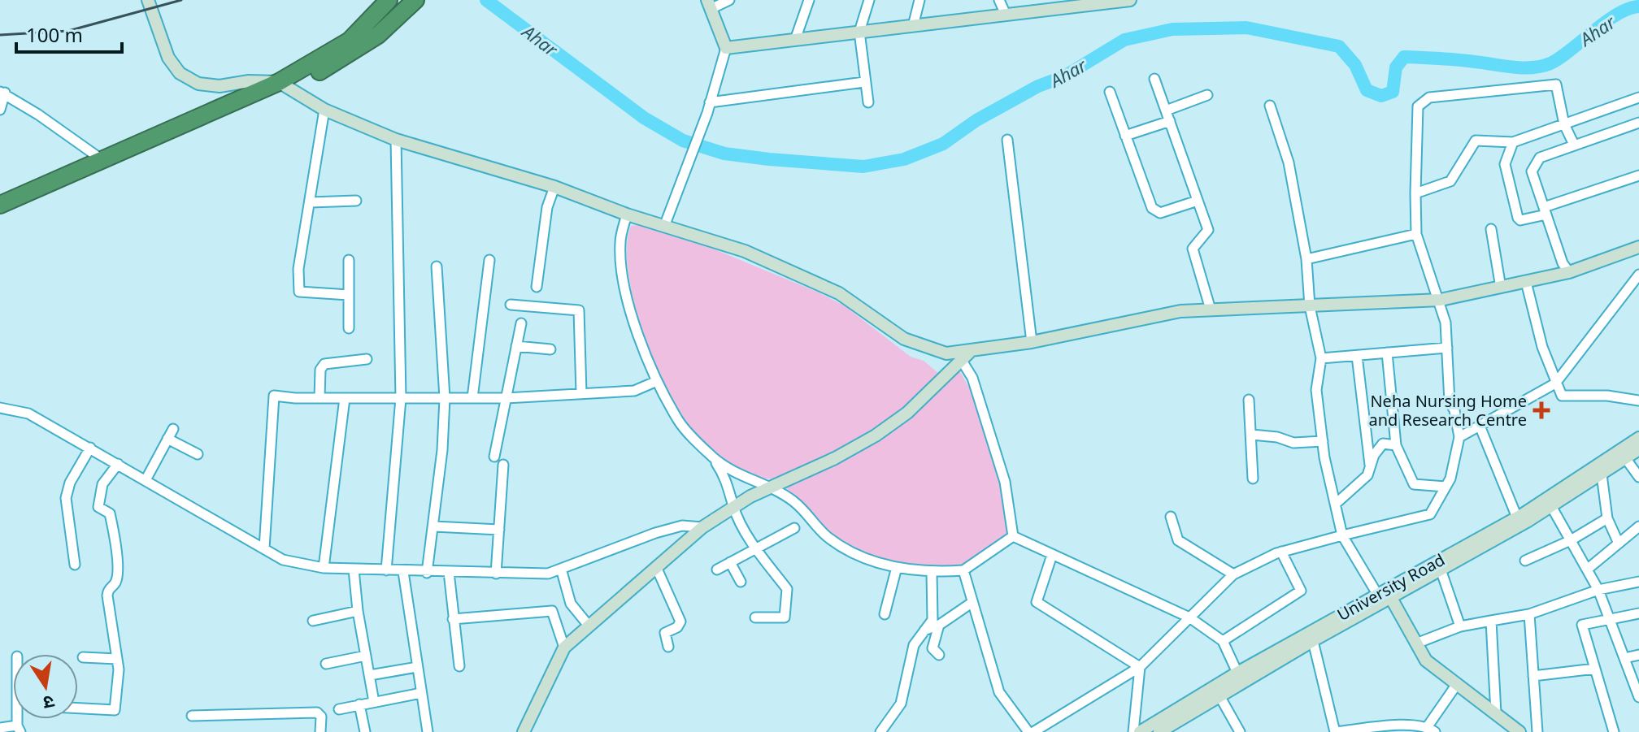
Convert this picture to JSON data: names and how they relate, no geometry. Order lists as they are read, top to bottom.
{
  "streets": {
    "street": ["University Road"]
  },
  "water": ["Ahar"],
  "places": {
    "health": ["Neha Nursing Home and Research Centre"]
  },
  "scale_bar": "100 m",
  "north": "bottom"
}
